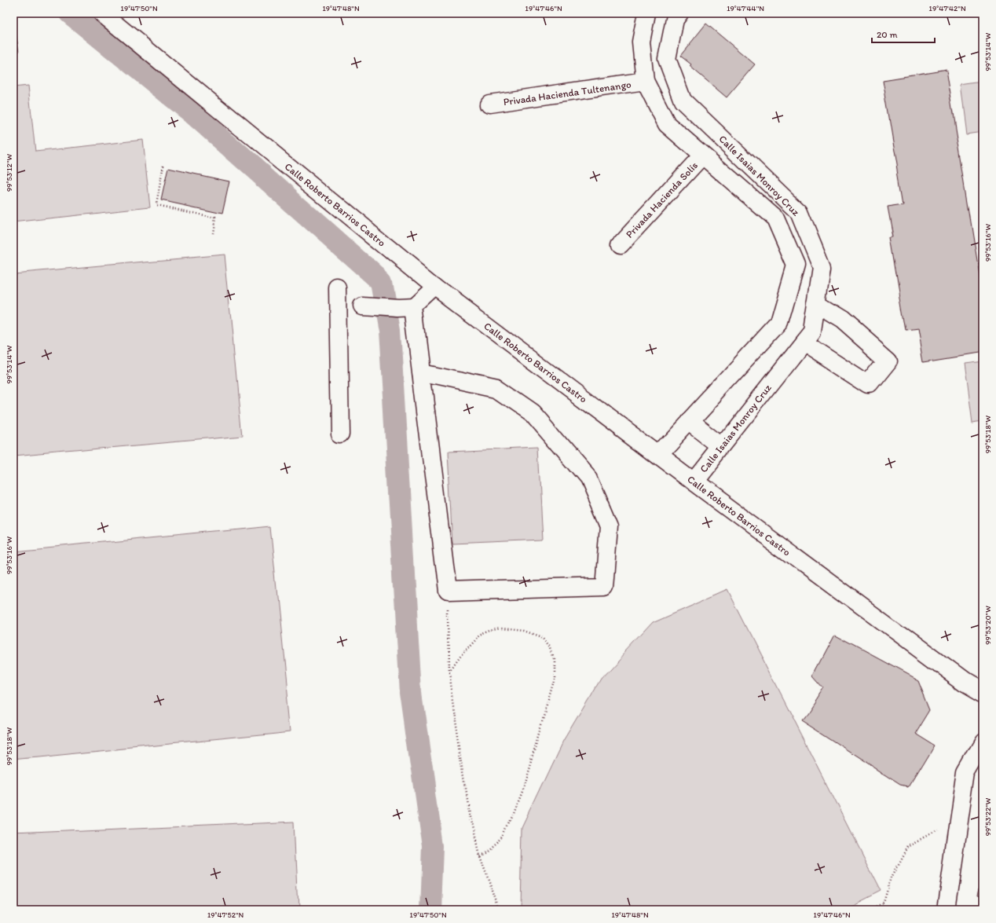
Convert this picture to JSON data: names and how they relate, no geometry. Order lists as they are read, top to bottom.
{
  "streets": {
    "street": [
      "Privada Hacienda Tultenango",
      "Calle Isaias Monroy Cruz",
      "Privada Hacienda Solís",
      "Calle Roberto Barrios Castro"
    ]
  },
  "crossings": [
    ["Privada Hacienda Tultenango", "Calle Isaias Monroy Cruz"],
    ["Calle Isaias Monroy Cruz", "Privada Hacienda Solís"],
    ["Calle Isaias Monroy Cruz", "Calle Roberto Barrios Castro"]
  ],
  "scale_bar": "20 m",
  "coordinates": [
    "19°47'50\"N",
    "19°47'48\"N",
    "19°47'46\"N",
    "19°47'44\"N",
    "19°47'42\"N",
    "99°53'14\"W",
    "99°53'12\"W",
    "99°53'16\"W",
    "99°53'18\"W",
    "99°53'20\"W",
    "99°53'22\"W",
    "19°47'52\"N"
  ]
}
